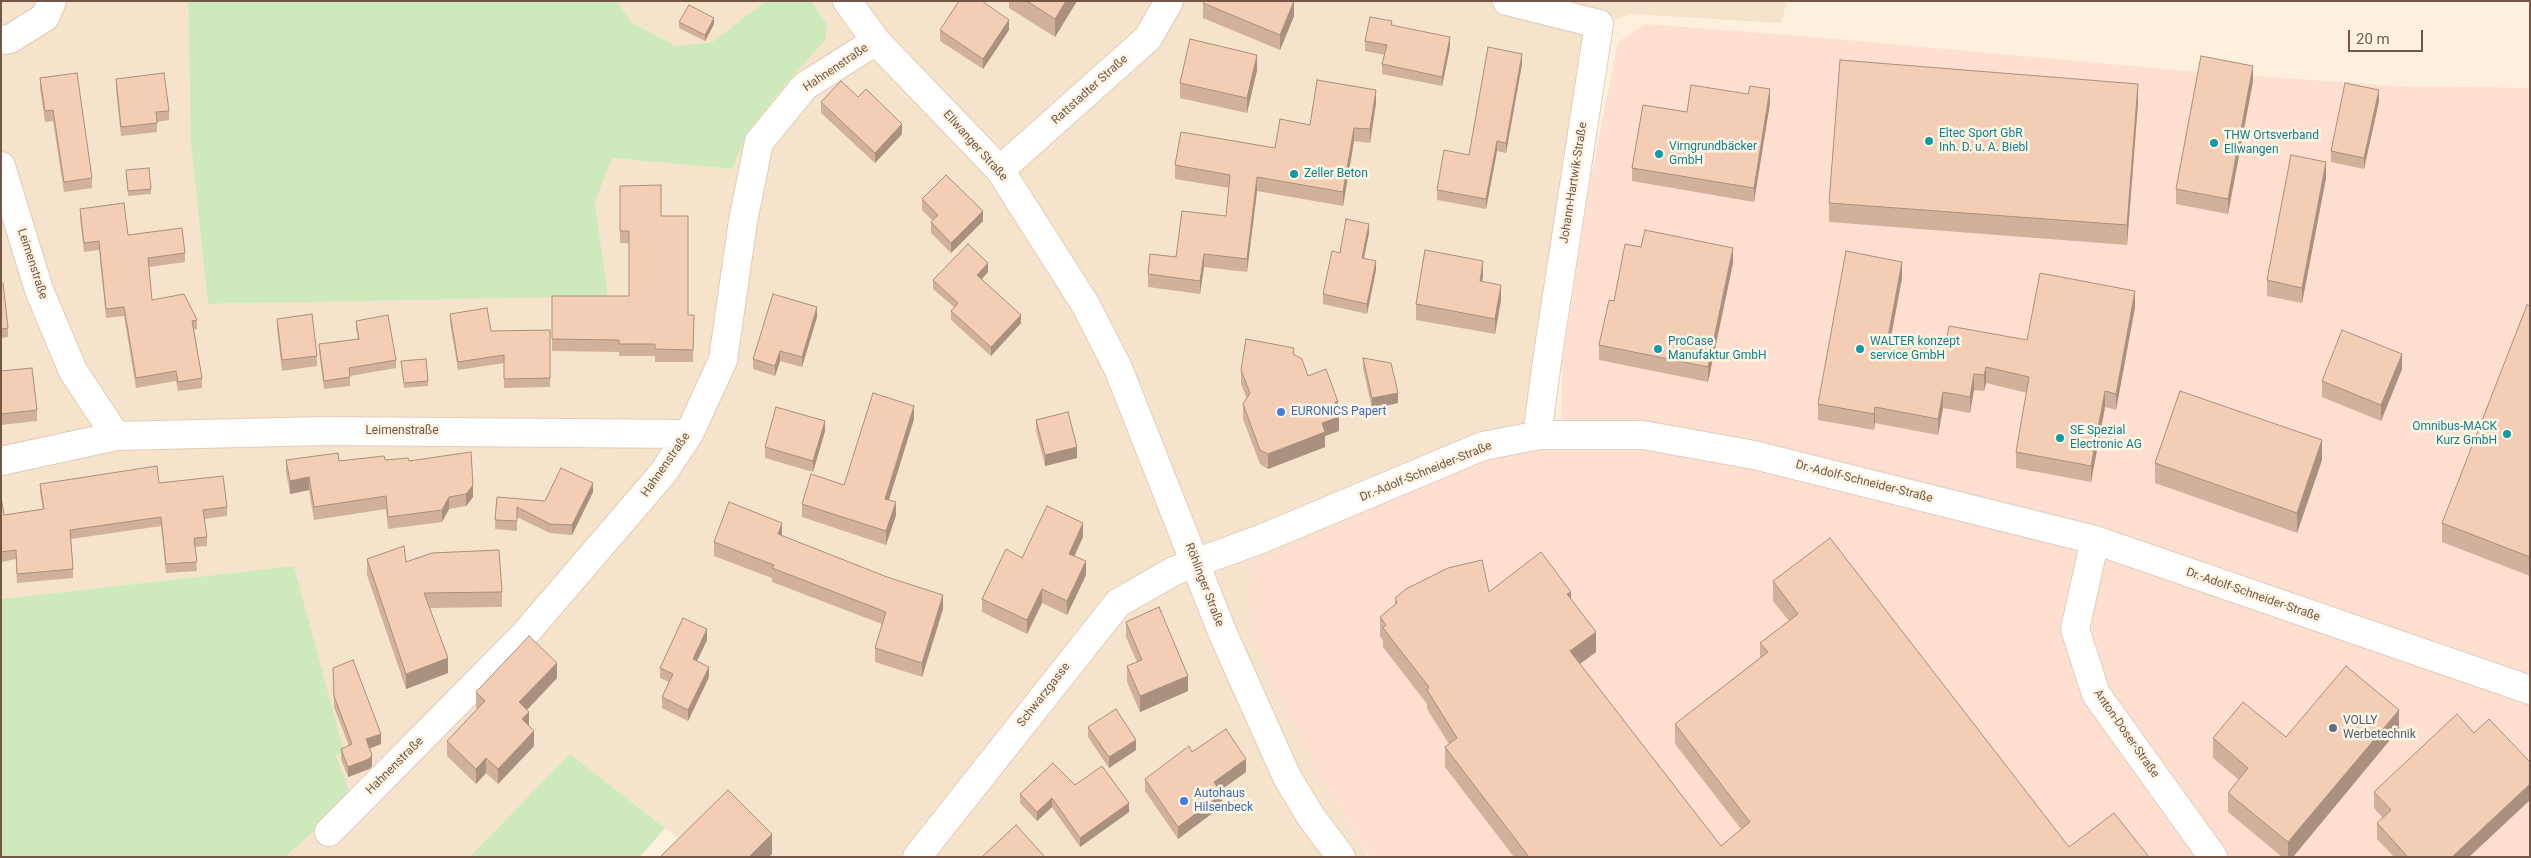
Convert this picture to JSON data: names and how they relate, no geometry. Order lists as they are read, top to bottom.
{
  "streets": {
    "street": [
      "Hahnenstraße",
      "Rattstadter Straße",
      "Ellwanger Straße",
      "Johann-Hartwik-Straße",
      "Leimenstraße",
      "Dr.-Adolf-Schneider-Straße",
      "Röhlinger Straße",
      "Schwarzgasse",
      "Anton-Doser-Straße"
    ]
  },
  "crossings": [
    ["Hahnenstraße", "Ellwanger Straße"],
    ["Hahnenstraße", "Leimenstraße"],
    ["Rattstadter Straße", "Ellwanger Straße"],
    ["Ellwanger Straße", "Röhlinger Straße"],
    ["Johann-Hartwik-Straße", "Dr.-Adolf-Schneider-Straße"],
    ["Dr.-Adolf-Schneider-Straße", "Röhlinger Straße"],
    ["Dr.-Adolf-Schneider-Straße", "Schwarzgasse"],
    ["Dr.-Adolf-Schneider-Straße", "Anton-Doser-Straße"],
    ["Röhlinger Straße", "Schwarzgasse"]
  ],
  "places": [
    "Eltec Sport GbR Inh. D. u. A. Biebl",
    "THW Ortsverband Ellwangen",
    "Virngrundbäcker GmbH",
    "Zeller Beton",
    "ProCase Manufaktur GmbH",
    "WALTER konzept service GmbH",
    "EURONICS Papert",
    "Omnibus-MACK Kurz GmbH",
    "SE Spezial Electronic AG",
    "VOLLY Werbetechnik",
    "Autohaus Hilsenbeck"
  ],
  "scale_bar": "20 m"
}
